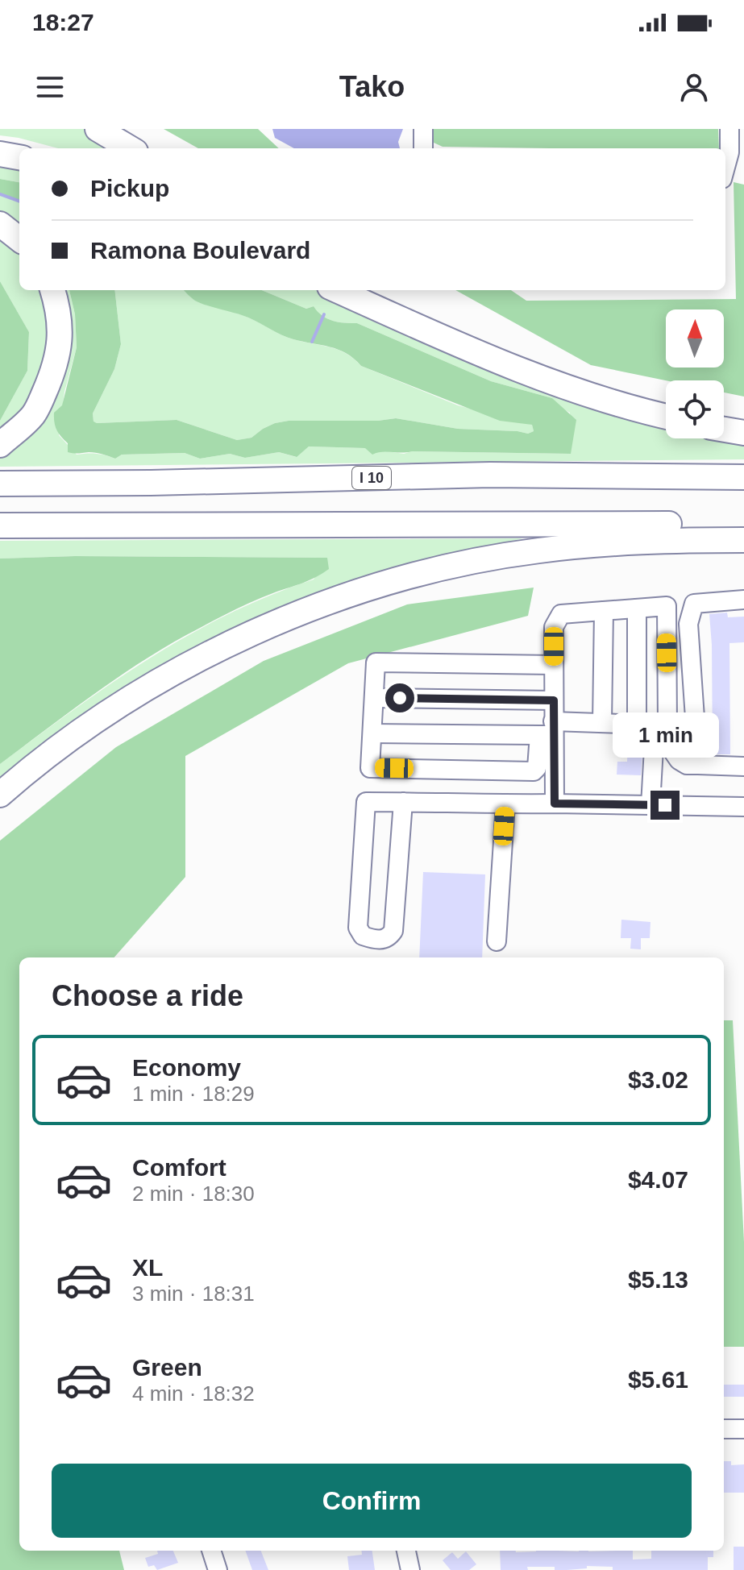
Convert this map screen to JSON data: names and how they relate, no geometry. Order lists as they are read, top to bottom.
{
  "streets": {
    "highway": ["I 10"]
  },
  "north": "top",
  "page": {
    "status": "18:27",
    "header": "Tako",
    "banner": ["Pickup", "Ramona Boulevard"],
    "bubble": "1 min",
    "heading": "Choose a ride",
    "list": [
      {
        "name": "Economy",
        "note": "1 min · 18:29",
        "value": "$3.02"
      },
      {
        "name": "Comfort",
        "note": "2 min · 18:30",
        "value": "$4.07"
      },
      {
        "name": "XL",
        "note": "3 min · 18:31",
        "value": "$5.13"
      },
      {
        "name": "Green",
        "note": "4 min · 18:32",
        "value": "$5.61"
      }
    ],
    "buttons": "Confirm"
  }
}
